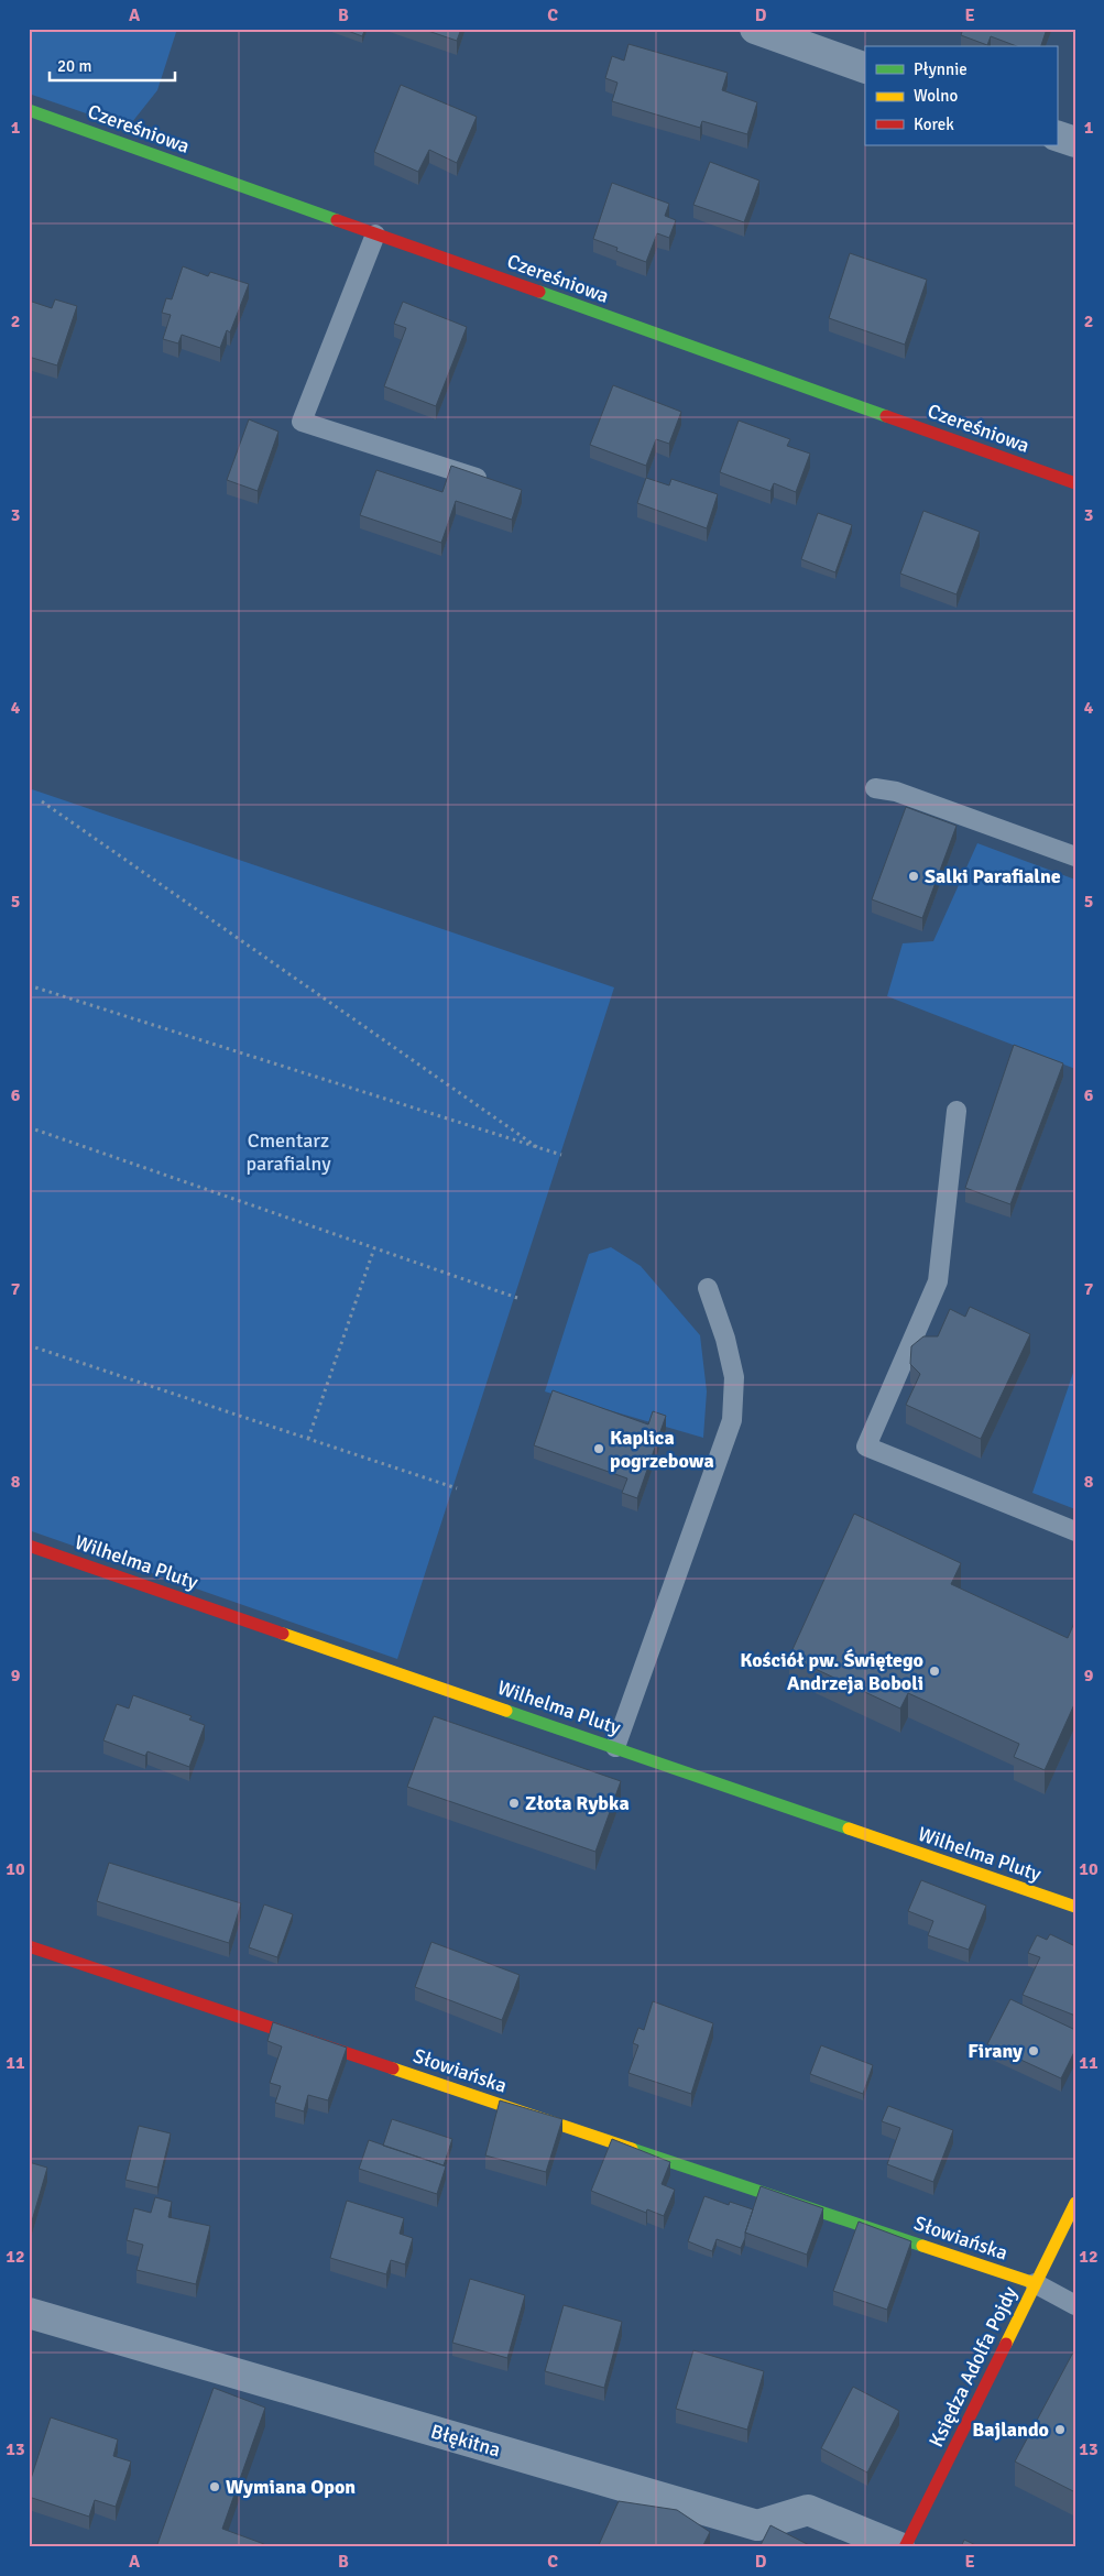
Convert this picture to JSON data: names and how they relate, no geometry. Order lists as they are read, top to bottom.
{
  "streets": {
    "street": [
      "Czereśniowa",
      "Wilhelma Pluty",
      "Słowiańska",
      "Księdza Adolfa Pojdy",
      "Błękitna"
    ]
  },
  "crossings": [
    ["Słowiańska", "Księdza Adolfa Pojdy"]
  ],
  "parks": ["Cmentarz parafialny"],
  "places": [
    "Salki Parafialne",
    "Kaplica pogrzebowa",
    "Kościół pw. Świętego Andrzeja Boboli",
    "Złota Rybka",
    "Firany",
    "Bajlando",
    "Wymiana Opon"
  ],
  "legend": ["Płynnie", "Wolno", "Korek"],
  "scale_bar": "20 m",
  "grid": {
    "columns": [
      "A",
      "B",
      "C",
      "D",
      "E"
    ],
    "rows": [
      "1",
      "2",
      "3",
      "4",
      "5",
      "6",
      "7",
      "8",
      "9",
      "10",
      "11",
      "12",
      "13"
    ]
  }
}
